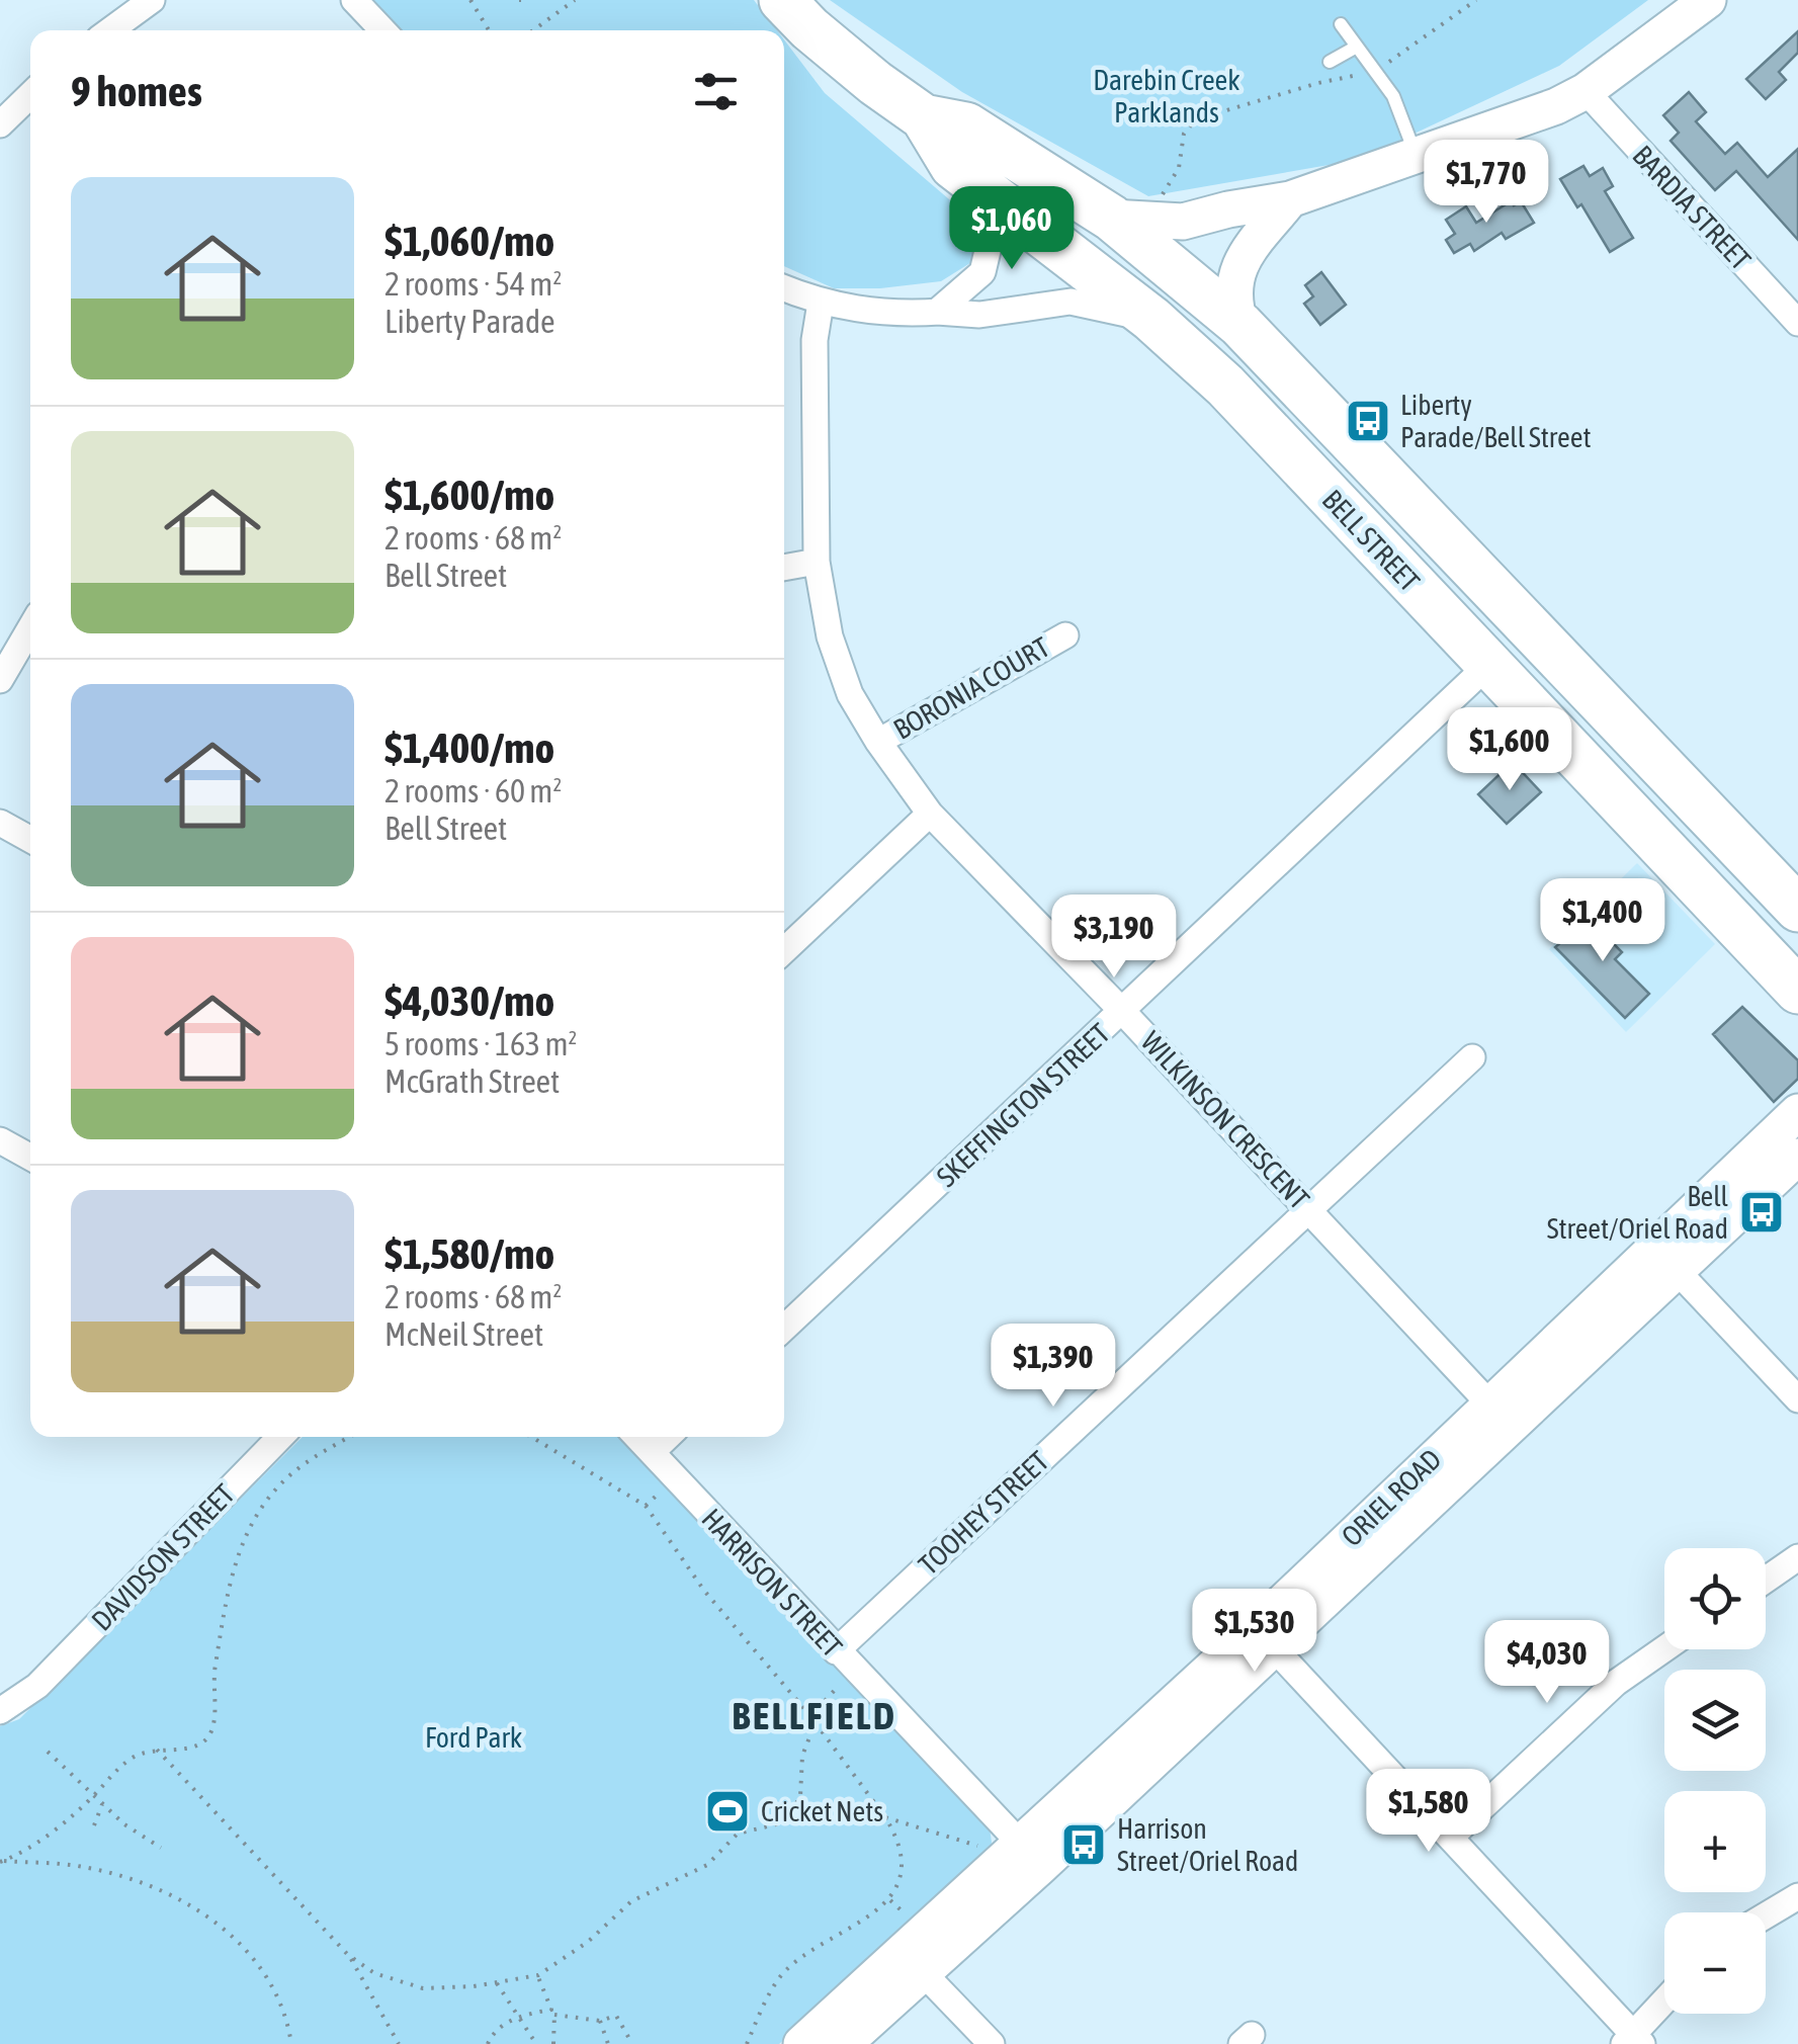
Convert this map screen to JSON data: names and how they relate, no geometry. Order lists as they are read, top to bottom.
{
  "streets": {
    "highway": ["BELL STREET"],
    "main road": ["ORIEL ROAD"],
    "street": [
      "BARDIA STREET",
      "BORONIA COURT",
      "SKEFFINGTON STREET",
      "WILKINSON CRESCENT",
      "TOOHEY STREET",
      "DAVIDSON STREET",
      "HARRISON STREET"
    ]
  },
  "crossings": [
    ["BELL STREET", "SKEFFINGTON STREET"],
    ["BORONIA COURT", "WILKINSON CRESCENT"],
    ["SKEFFINGTON STREET", "WILKINSON CRESCENT"],
    ["WILKINSON CRESCENT", "ORIEL ROAD"],
    ["WILKINSON CRESCENT", "TOOHEY STREET"],
    ["ORIEL ROAD", "HARRISON STREET"],
    ["TOOHEY STREET", "HARRISON STREET"]
  ],
  "districts": ["BELLFIELD"],
  "parks": ["Darebin Creek Parklands", "Ford Park"],
  "places": {
    "bus stop": ["Liberty Parade/Bell Street", "Bell Street/Oriel Road", "Harrison Street/Oriel Road"],
    "sports": ["Cricket Nets"]
  },
  "page": {
    "heading": "9 homes",
    "price": [
      "$1,770",
      "$1,060",
      "$1,600",
      "$1,400",
      "$3,190",
      "$1,390",
      "$1,530",
      "$4,030",
      "$1,580"
    ],
    "list": [
      {
        "name": "$1,060/mo",
        "note": "2 rooms · 54 m² · Liberty Parade"
      },
      {
        "name": "$1,600/mo",
        "note": "2 rooms · 68 m² · Bell Street"
      },
      {
        "name": "$1,400/mo",
        "note": "2 rooms · 60 m² · Bell Street"
      },
      {
        "name": "$4,030/mo",
        "note": "5 rooms · 163 m² · McGrath Street"
      },
      {
        "name": "$1,580/mo",
        "note": "2 rooms · 68 m² · McNeil Street"
      }
    ],
    "map_buttons": ["+", "−"]
  }
}
